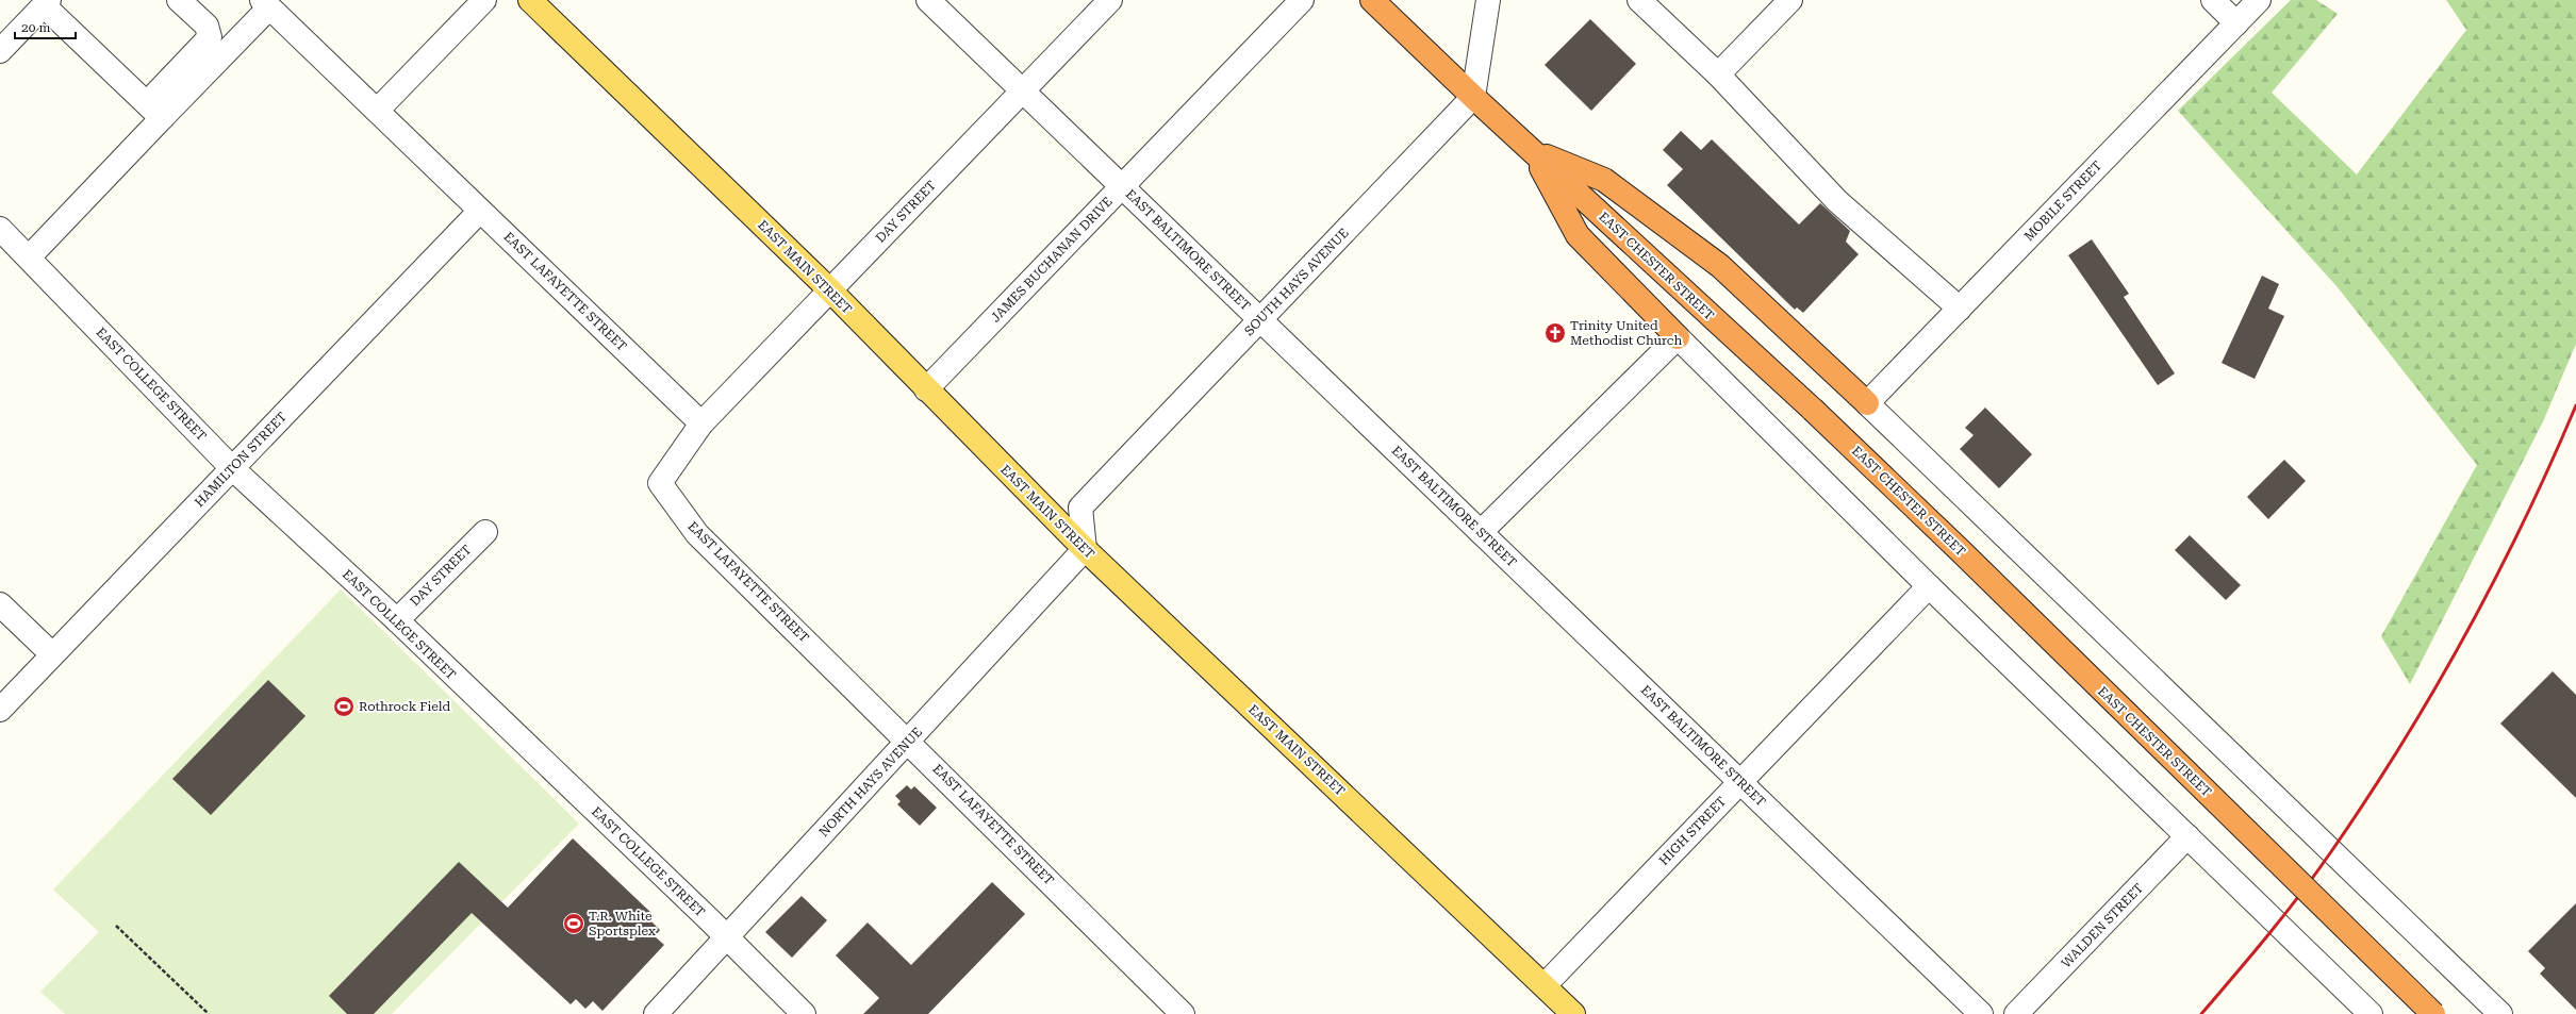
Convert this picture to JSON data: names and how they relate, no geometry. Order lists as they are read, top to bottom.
{
  "streets": {
    "highway": ["EAST CHESTER STREET"],
    "main road": ["EAST MAIN STREET"],
    "street": [
      "MOBILE STREET",
      "DAY STREET",
      "EAST BALTIMORE STREET",
      "JAMES BUCHANAN DRIVE",
      "SOUTH HAYS AVENUE",
      "EAST LAFAYETTE STREET",
      "EAST COLLEGE STREET",
      "HAMILTON STREET",
      "NORTH HAYS AVENUE",
      "HIGH STREET",
      "WALDEN STREET"
    ]
  },
  "crossings": [
    ["DAY STREET", "EAST BALTIMORE STREET"],
    ["DAY STREET", "EAST MAIN STREET"],
    ["DAY STREET", "EAST LAFAYETTE STREET"],
    ["DAY STREET", "EAST COLLEGE STREET"],
    ["EAST BALTIMORE STREET", "JAMES BUCHANAN DRIVE"],
    ["EAST BALTIMORE STREET", "SOUTH HAYS AVENUE"],
    ["EAST BALTIMORE STREET", "HIGH STREET"],
    ["JAMES BUCHANAN DRIVE", "EAST MAIN STREET"],
    ["EAST CHESTER STREET", "SOUTH HAYS AVENUE"],
    ["EAST MAIN STREET", "SOUTH HAYS AVENUE"],
    ["EAST MAIN STREET", "NORTH HAYS AVENUE"],
    ["EAST MAIN STREET", "HIGH STREET"],
    ["SOUTH HAYS AVENUE", "NORTH HAYS AVENUE"],
    ["EAST LAFAYETTE STREET", "HAMILTON STREET"],
    ["EAST LAFAYETTE STREET", "NORTH HAYS AVENUE"],
    ["EAST COLLEGE STREET", "HAMILTON STREET"],
    ["EAST COLLEGE STREET", "NORTH HAYS AVENUE"]
  ],
  "places": {
    "church": ["Trinity United Methodist Church"],
    "sports": ["Rothrock Field", "T.R. White Sportsplex"]
  },
  "scale_bar": "20 m"
}
